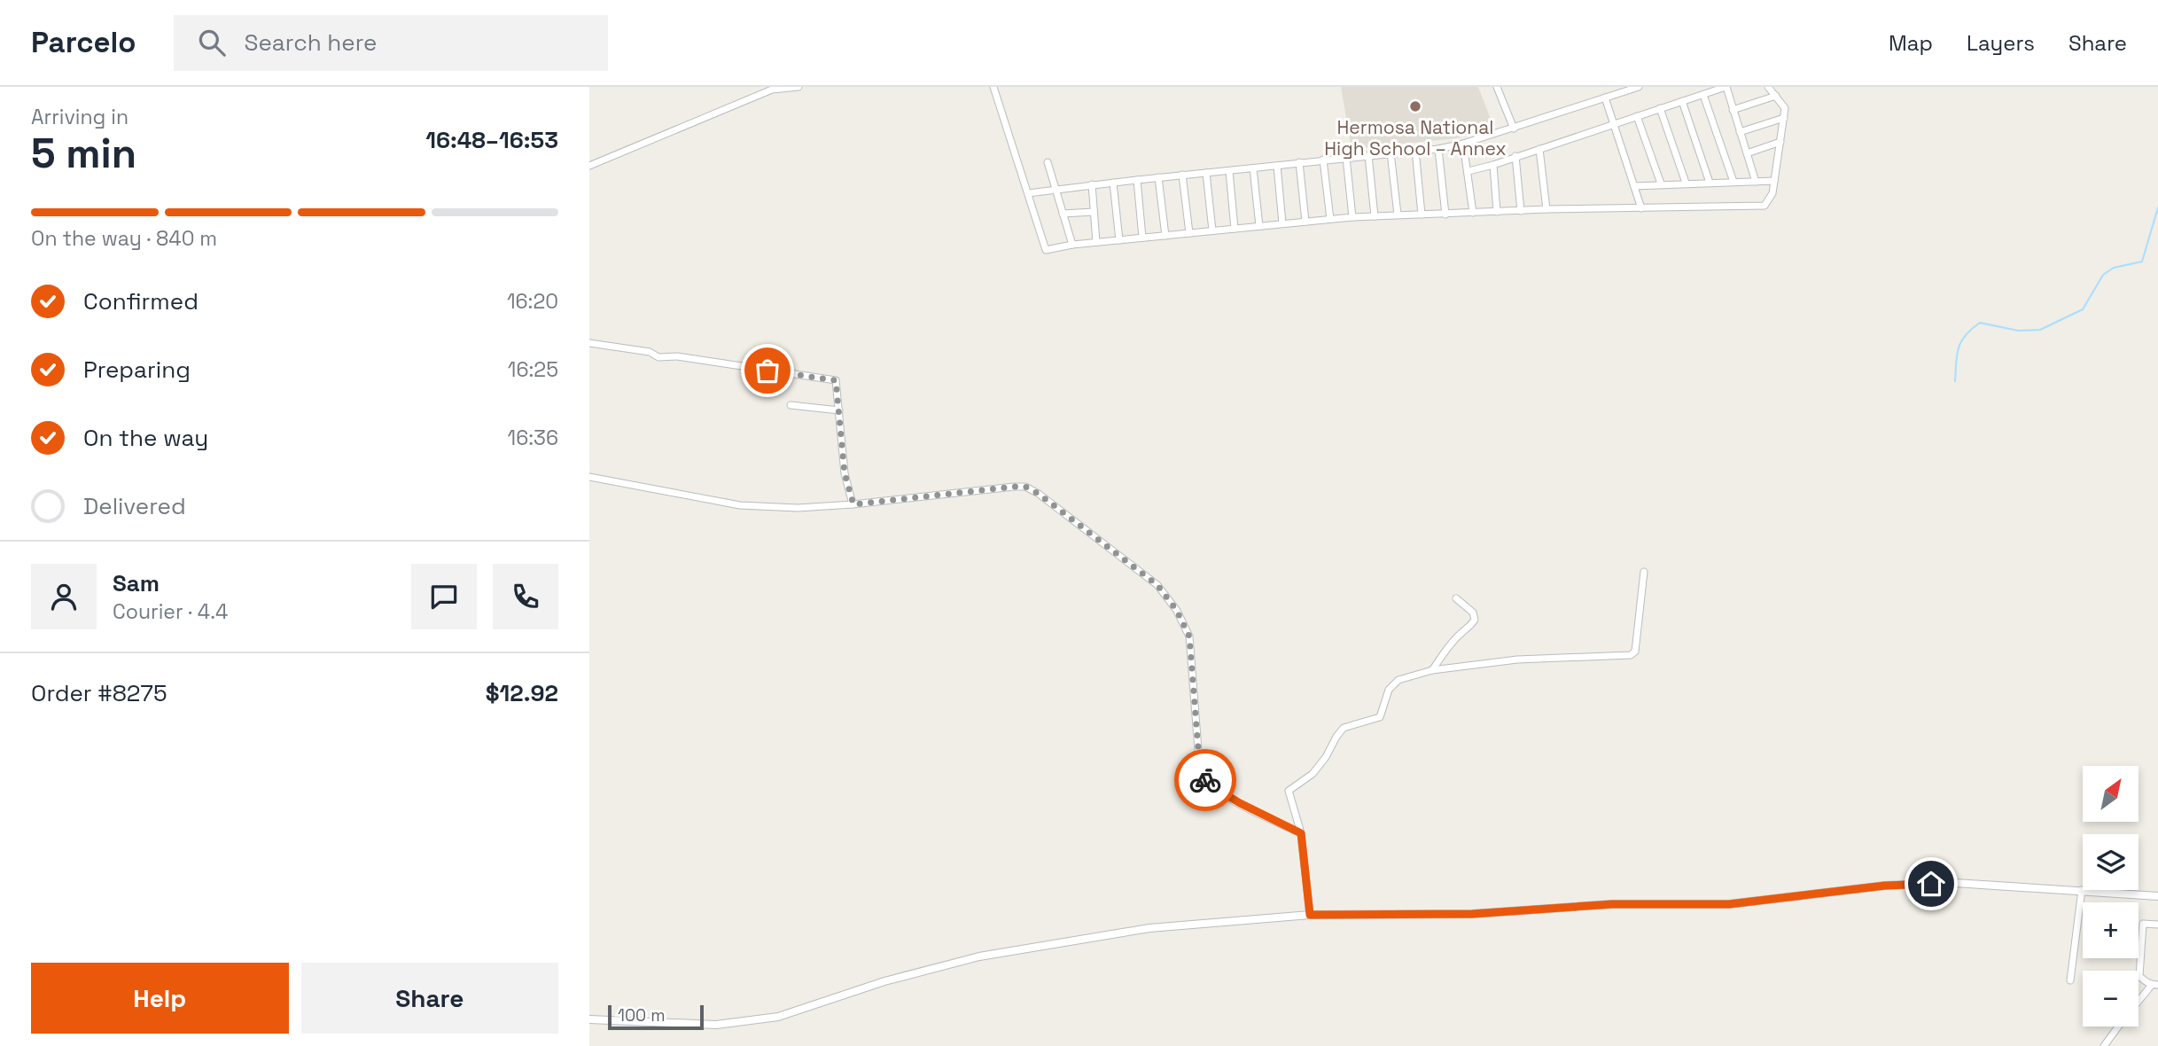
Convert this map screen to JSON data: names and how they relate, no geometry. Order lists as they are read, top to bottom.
{
  "places": ["Hermosa National High School – Annex"],
  "scale_bar": "100 m",
  "north": "top right",
  "page": {
    "header": "Parcelo",
    "search": "Search here",
    "nav": ["Map", "Layers", "Share"],
    "heading": ["5 min", "Arriving in", "16:48–16:53"],
    "panel": [
      "Sam",
      "Courier · 4.4",
      "Order #8275",
      "$12.92"
    ],
    "bar": "On the way · 840 m",
    "list": [
      ["Confirmed", "16:20"],
      ["Preparing", "16:25"],
      ["On the way", "16:36"],
      "Delivered"
    ],
    "map_buttons": ["+", "−"],
    "buttons": ["Help", "Share"],
    "scale": "100 m"
  }
}
